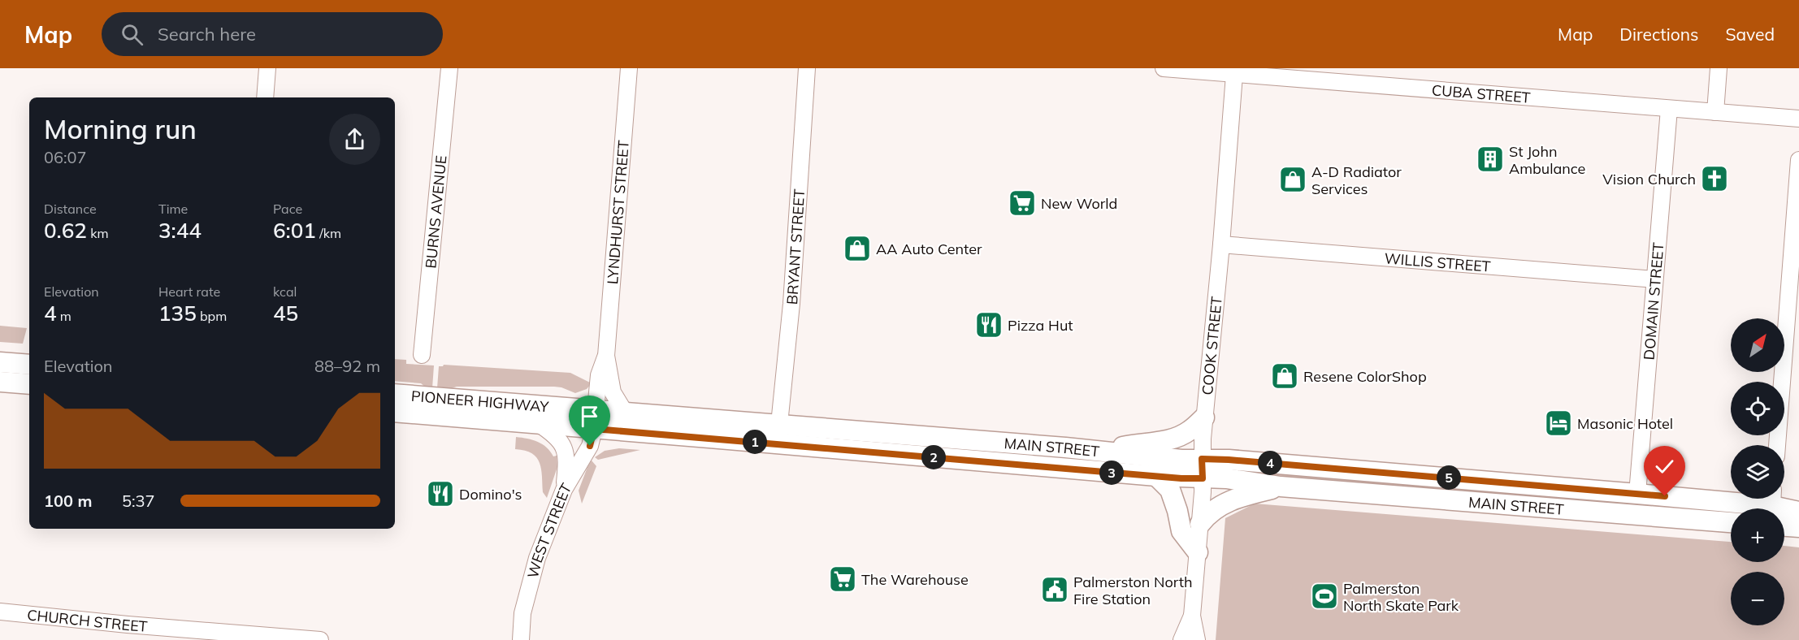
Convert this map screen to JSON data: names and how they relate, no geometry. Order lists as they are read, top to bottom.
{
  "streets": {
    "main road": ["PIONEER HIGHWAY", "MAIN STREET"],
    "street": [
      "CUBA STREET",
      "BURNS AVENUE",
      "LYNDHURST STREET",
      "BRYANT STREET",
      "WILLIS STREET",
      "DOMAIN STREET",
      "COOK STREET",
      "WEST STREET",
      "CHURCH STREET"
    ]
  },
  "crossings": [
    ["CUBA STREET", "DOMAIN STREET"],
    ["CUBA STREET", "COOK STREET"],
    ["LYNDHURST STREET", "PIONEER HIGHWAY"],
    ["LYNDHURST STREET", "MAIN STREET"],
    ["BRYANT STREET", "MAIN STREET"],
    ["WILLIS STREET", "DOMAIN STREET"],
    ["WILLIS STREET", "COOK STREET"],
    ["DOMAIN STREET", "MAIN STREET"],
    ["COOK STREET", "MAIN STREET"],
    ["PIONEER HIGHWAY", "MAIN STREET"],
    ["PIONEER HIGHWAY", "WEST STREET"],
    ["MAIN STREET", "WEST STREET"]
  ],
  "places": {
    "building": ["St John Ambulance"],
    "church": ["Vision Church"],
    "shop": ["A-D Radiator Services", "AA Auto Center", "Resene ColorShop"],
    "supermarket": ["New World", "The Warehouse"],
    "restaurant": ["Pizza Hut", "Domino's"],
    "hotel": ["Masonic Hotel"],
    "public building": ["Palmerston North Fire Station"],
    "sports": ["Palmerston North Skate Park"]
  },
  "north": "top right",
  "page": {
    "header": "Map",
    "search": "Search here",
    "nav": ["Map", "Directions", "Saved"],
    "heading": ["Morning run", "06:07"],
    "stats": [
      ["Distance", "0.62 km"],
      ["Time", "3:44"],
      ["Pace", "6:01 /km"],
      ["Elevation", "4 m"],
      ["Heart rate", "135 bpm"],
      ["kcal", "45"]
    ],
    "map_buttons": ["+", "−"],
    "chart": ["Elevation", "88–92 m"],
    "pins": [
      "1",
      "2",
      "4",
      "3",
      "5"
    ],
    "list": [
      {
        "name": "100 m",
        "note": "5:37"
      }
    ]
  }
}
